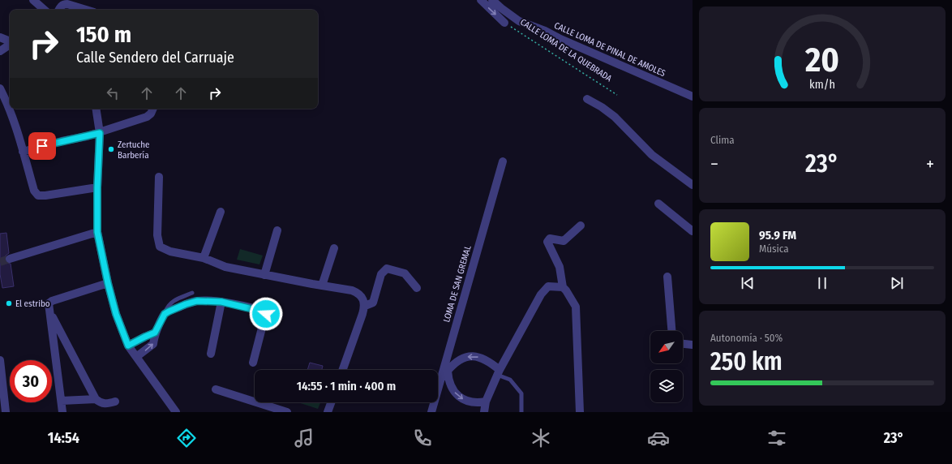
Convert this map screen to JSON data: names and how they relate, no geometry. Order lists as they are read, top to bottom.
{
  "streets": {
    "street": ["CALLE LOMA DE PINAL DE AMOLES", "CALLE LOMA DE LA QUEBRADA", "LOMA DE SAN GREMAL"]
  },
  "crossings": [
    ["CALLE LOMA DE PINAL DE AMOLES", "CALLE LOMA DE LA QUEBRADA"]
  ],
  "places": ["Zertuche Barbería", "El estribo"],
  "north": "bottom left",
  "page": {
    "turn": ["150 m", "Calle Sendero del Carruaje"],
    "tile": [
      "Clima",
      ["Autonomía · 50%", "250 km"]
    ],
    "heat": ["−", "23°", "+"],
    "song": ["95.9 FM", "Música"],
    "limit": "30",
    "trip": "14:55 · 1 min · 400 m",
    "tabs": ["14:54", "23°"],
    "gauge": ["20", "km/h"]
  }
}
